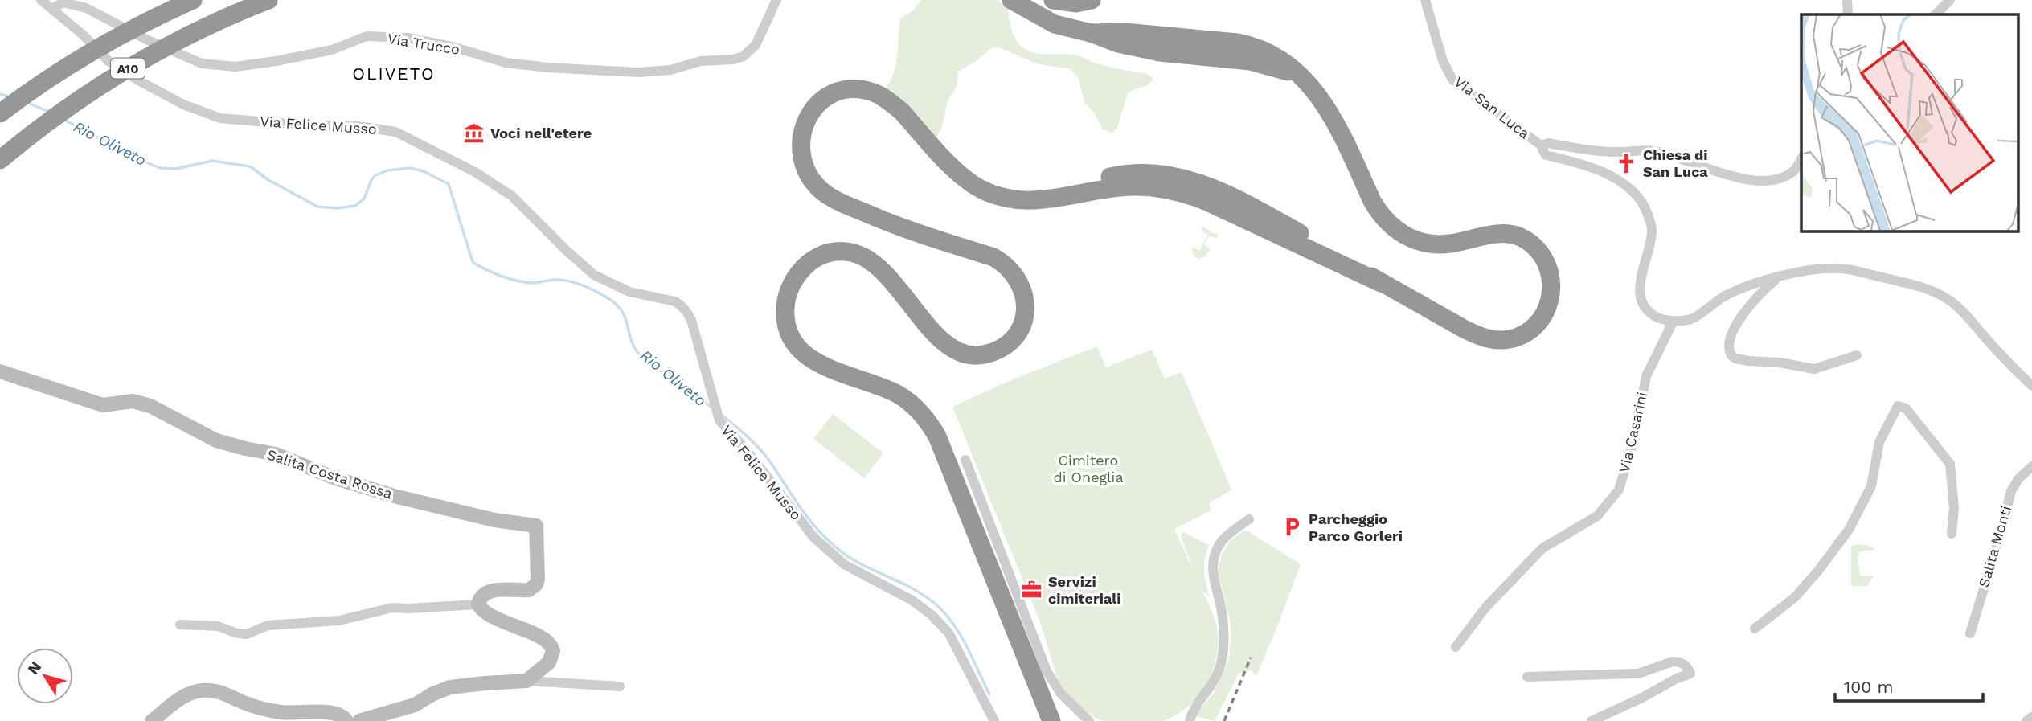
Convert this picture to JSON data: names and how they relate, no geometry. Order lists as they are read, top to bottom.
{
  "streets": {
    "highway": ["A10"],
    "street": [
      "Via Trucco",
      "Via San Luca",
      "Via Felice Musso",
      "Via Casarini",
      "Salita Costa Rossa",
      "Salita Monti"
    ]
  },
  "crossings": [
    ["Via Trucco", "Via Felice Musso"],
    ["Via San Luca", "Via Casarini"]
  ],
  "districts": ["OLIVETO"],
  "water": ["Rio Oliveto"],
  "parks": ["Cimitero di Oneglia"],
  "places": {
    "museum": ["Voci nell'etere"],
    "church": ["Chiesa di San Luca"],
    "parking": ["Parcheggio Parco Gorleri"],
    "office": ["Servizi cimiteriali"]
  },
  "scale_bar": "100 m",
  "north": "top left"
}
